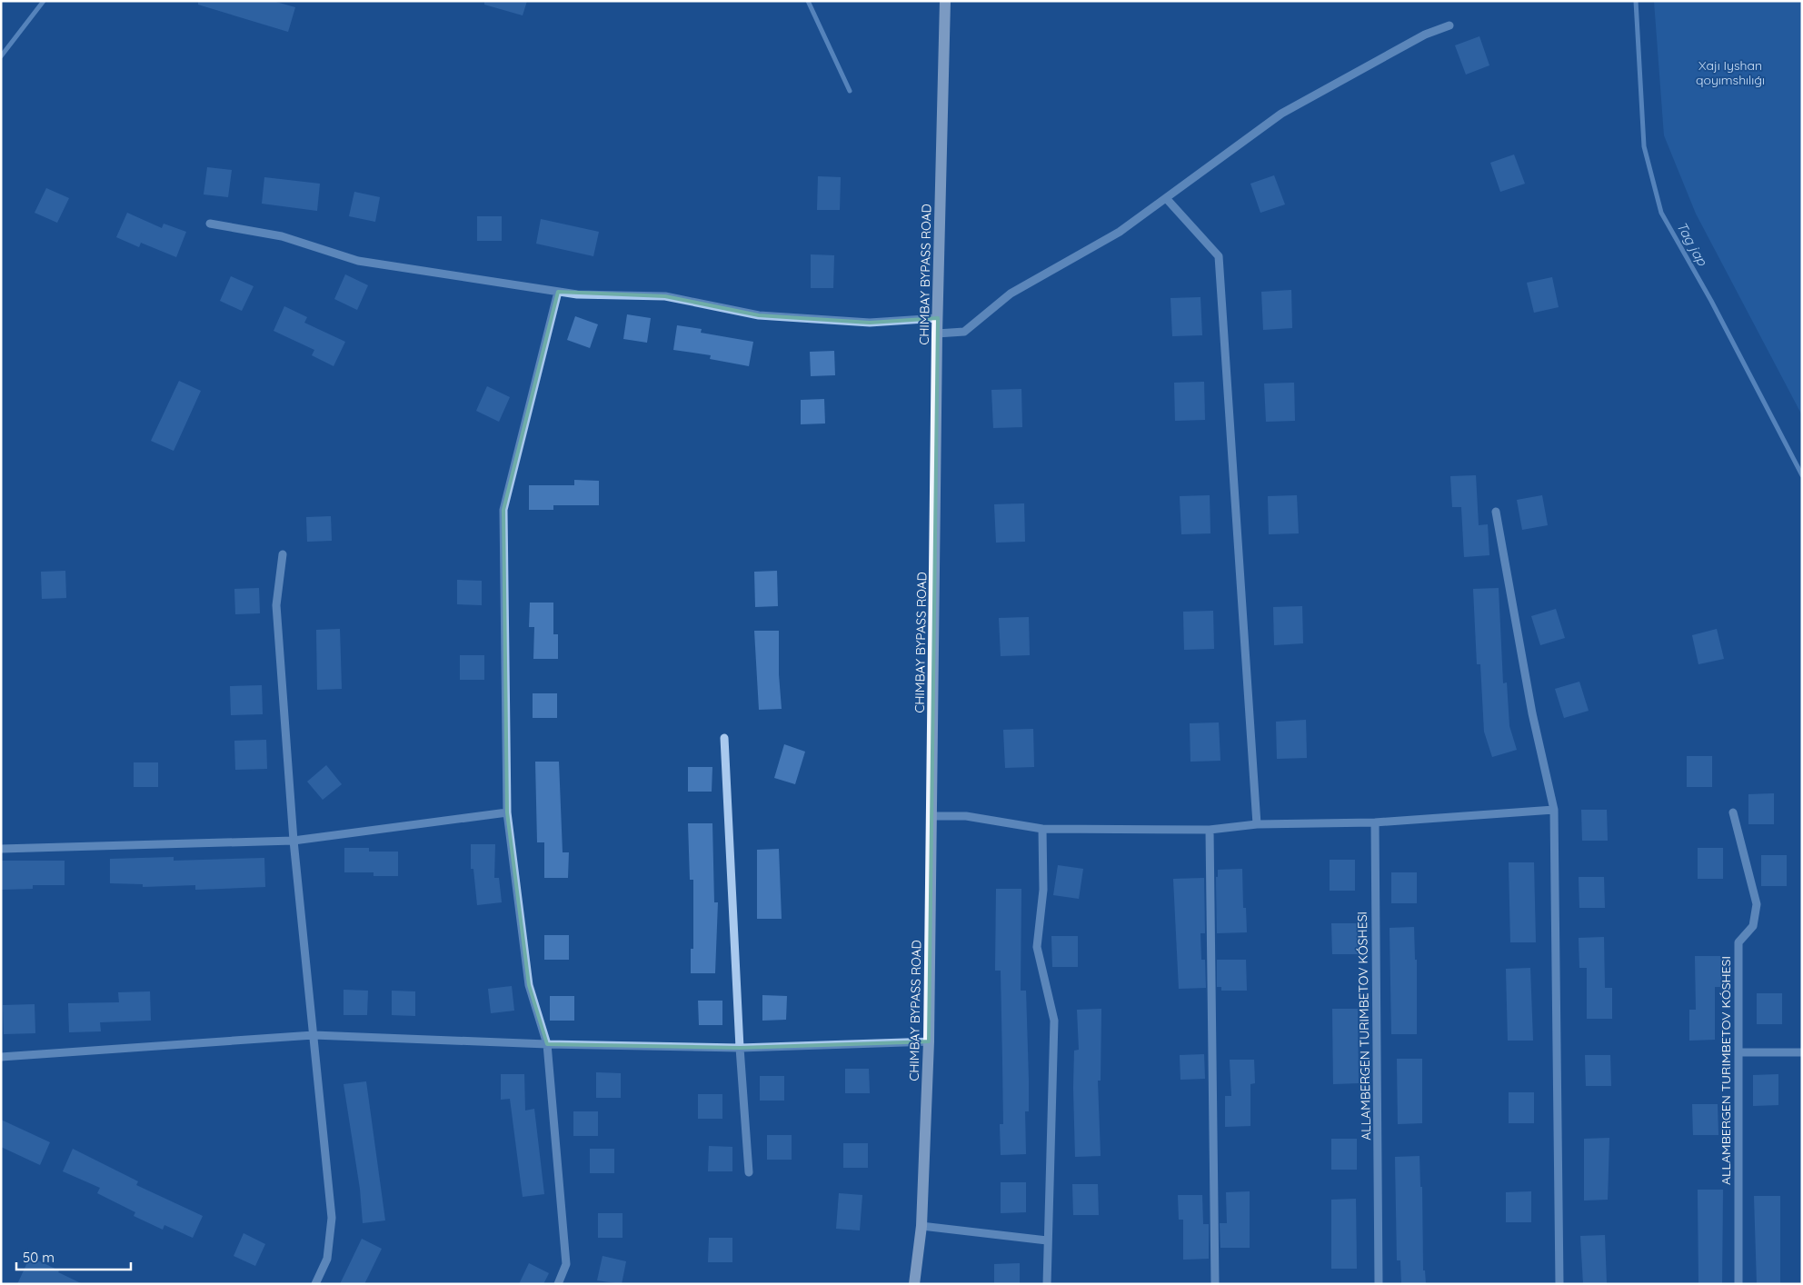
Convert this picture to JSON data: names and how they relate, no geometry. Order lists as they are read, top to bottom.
{
  "streets": {
    "main road": ["CHIMBAY BYPASS ROAD"]
  },
  "water": ["Tag jap"],
  "parks": ["Xajı Iyshan qoyımshılıǵı"],
  "scale_bar": "50 m"
}
